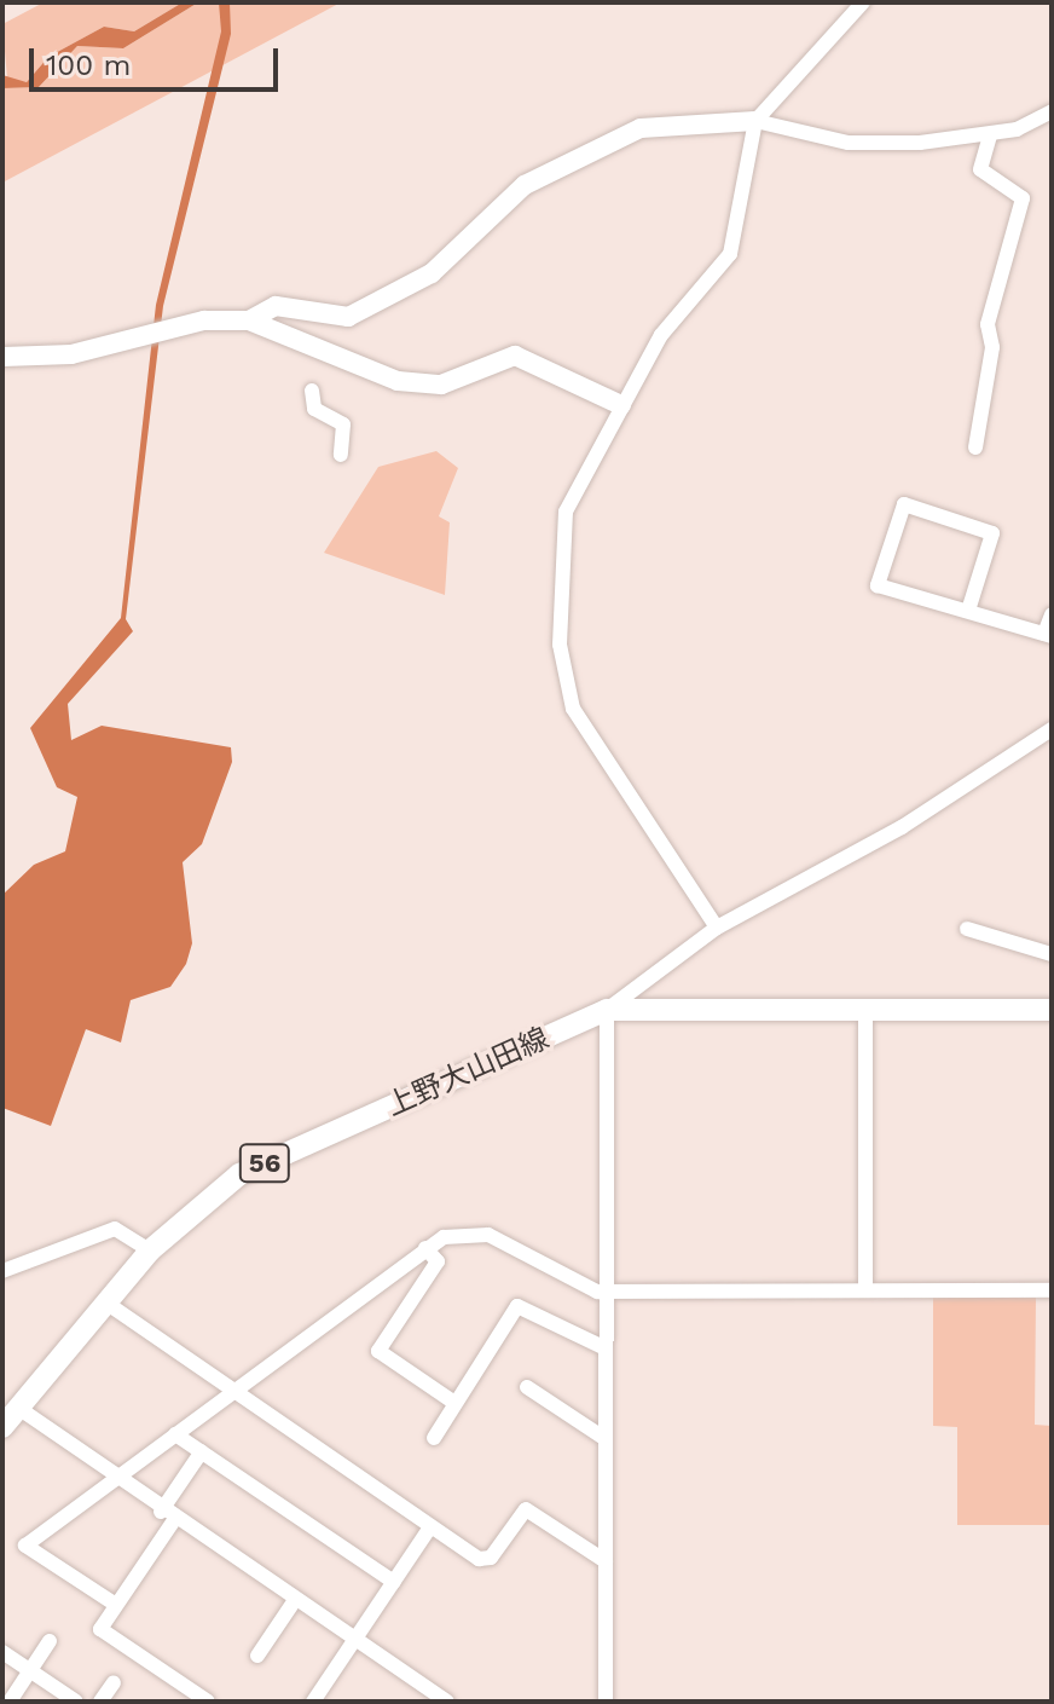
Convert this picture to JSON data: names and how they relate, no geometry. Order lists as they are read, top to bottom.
{
  "streets": {
    "main road": ["上野大山田線", "56"]
  },
  "scale_bar": "100 m"
}
